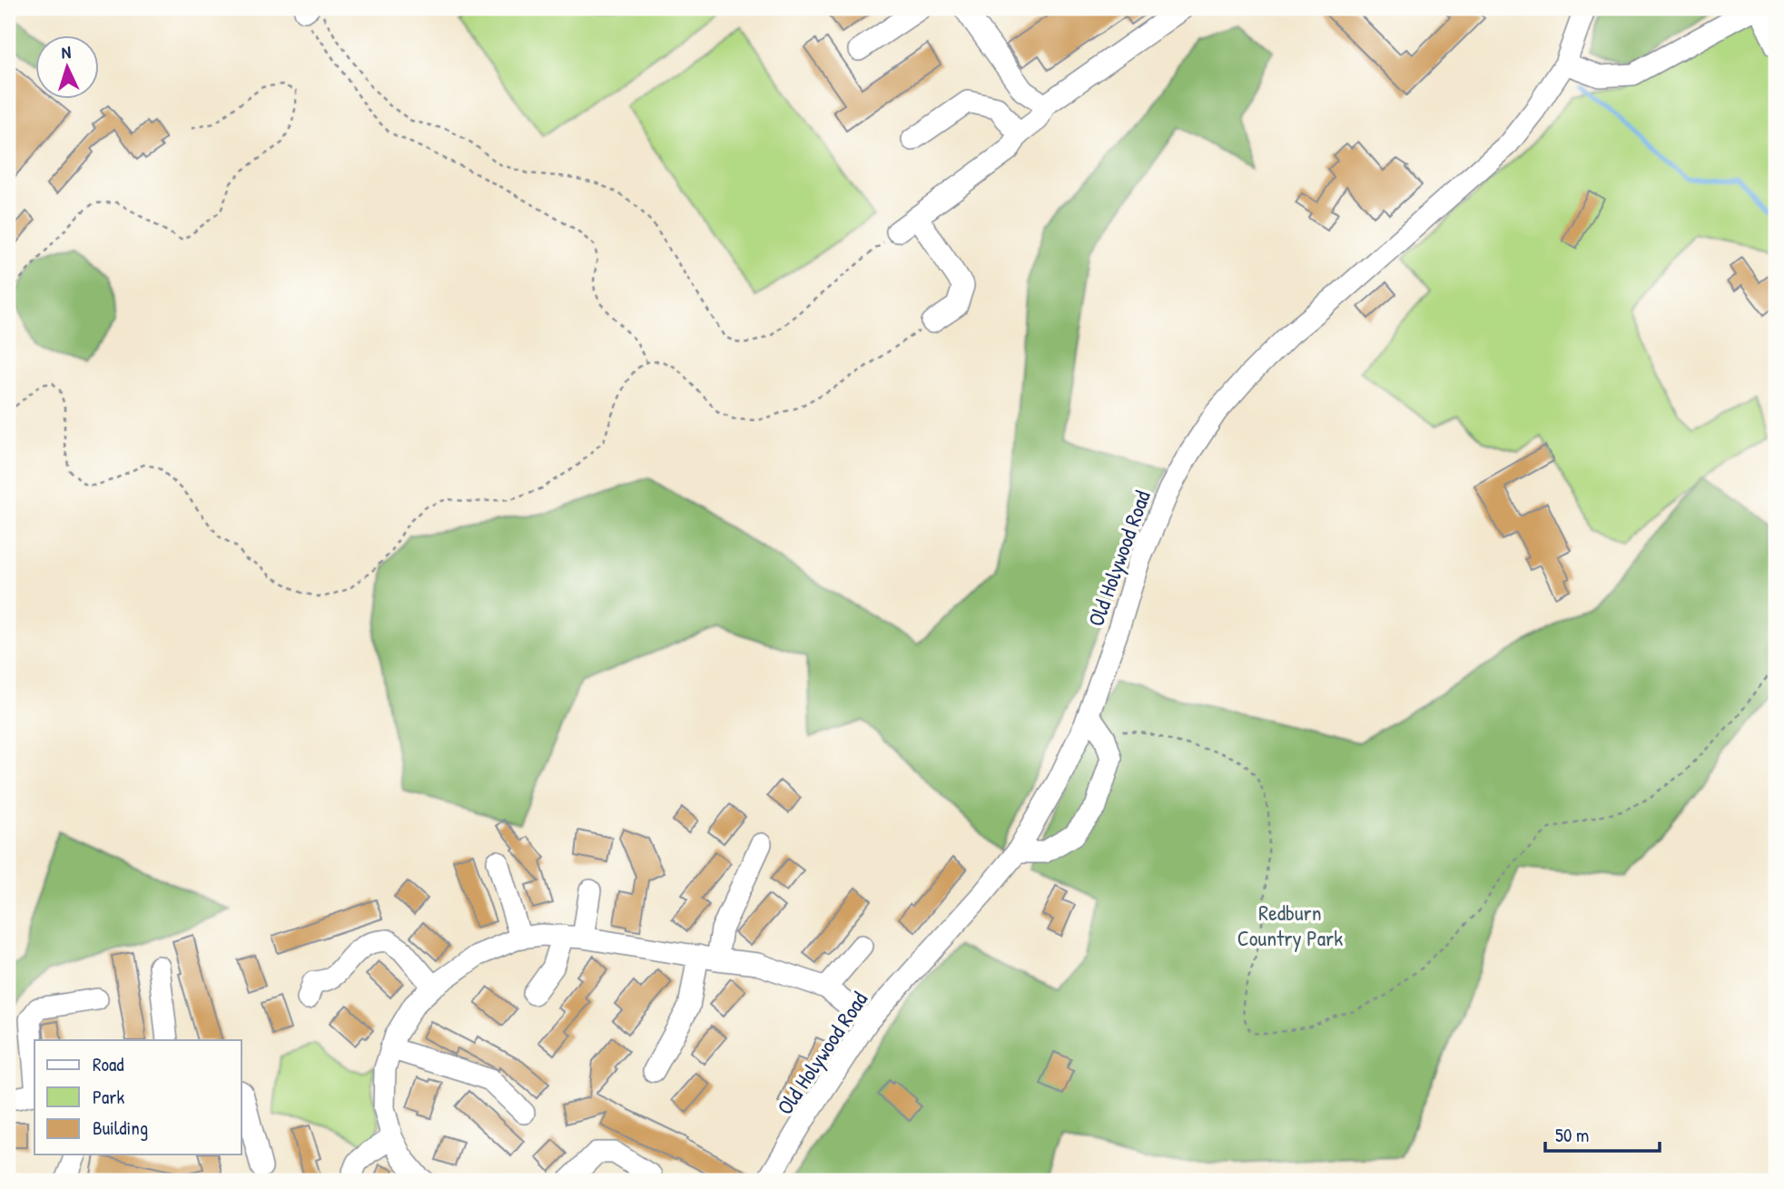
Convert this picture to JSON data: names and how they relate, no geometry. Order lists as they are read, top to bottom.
{
  "streets": {
    "street": ["Old Holywood Road"]
  },
  "parks": ["Redburn Country Park"],
  "legend": ["Road", "Park", "Building"],
  "scale_bar": "50 m",
  "north": "top"
}
